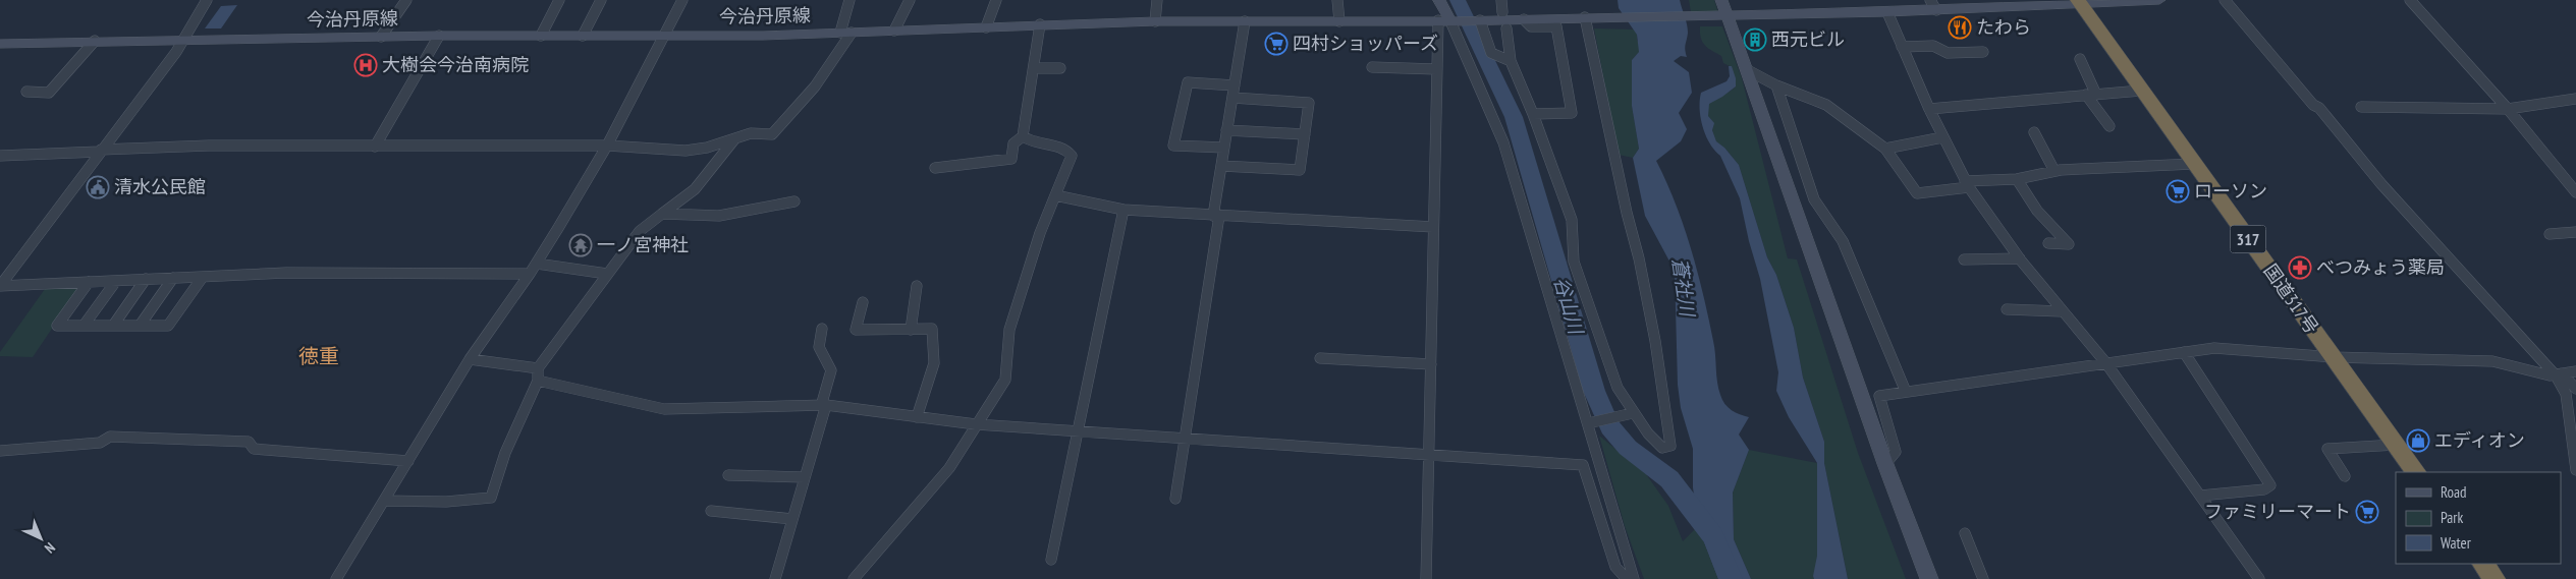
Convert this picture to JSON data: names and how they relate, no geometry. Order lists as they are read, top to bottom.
{
  "streets": {
    "highway": ["317", "国道317号"],
    "main road": ["今治丹原線"]
  },
  "crossings": [
    ["今治丹原線", "国道317号"]
  ],
  "districts": ["徳重"],
  "water": ["蒼社川", "谷山川"],
  "places": {
    "restaurant": ["たわら"],
    "building": ["西元ビル"],
    "supermarket": ["四村ショッパーズ", "ローソン", "ファミリーマート"],
    "hospital": ["大樹会今治南病院"],
    "public building": ["清水公民館"],
    "temple": ["一ノ宮神社"],
    "pharmacy": ["べつみょう薬局"],
    "shop": ["エディオン"]
  },
  "legend": ["Road", "Park", "Water"],
  "north": "bottom right"
}
